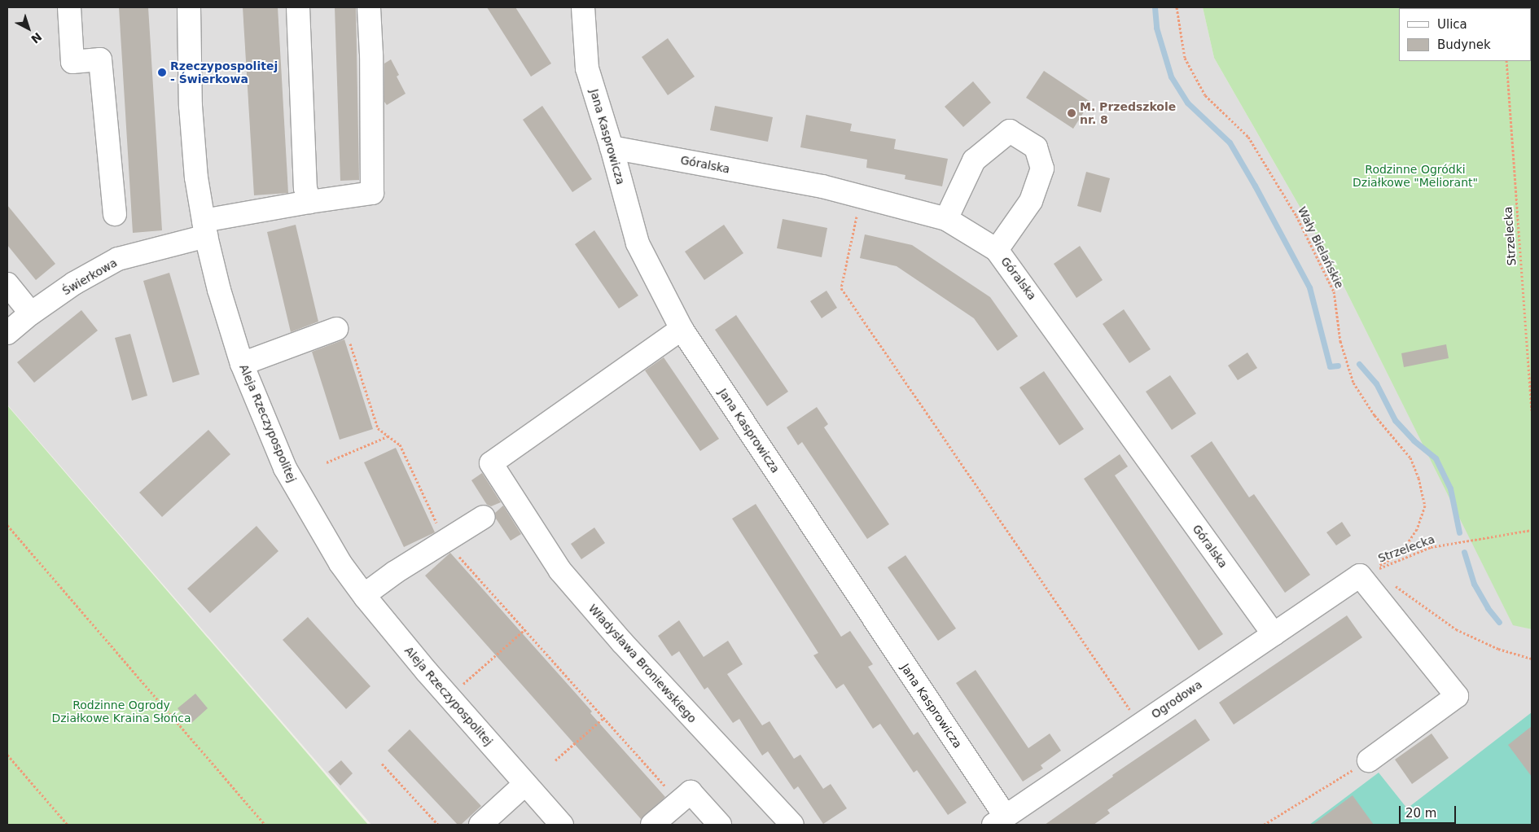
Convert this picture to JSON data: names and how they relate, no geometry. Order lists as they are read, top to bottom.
{
  "streets": {
    "street": [
      "Jana Kasprowicza",
      "Góralska",
      "Świerkowa",
      "Aleja Rzeczypospolitej",
      "Władysława Broniewskiego",
      "Ogrodowa"
    ],
    "path": ["Strzelecka", "Wały Bielańskie"]
  },
  "crossings": [
    ["Jana Kasprowicza", "Góralska"],
    ["Jana Kasprowicza", "Władysława Broniewskiego"],
    ["Jana Kasprowicza", "Ogrodowa"],
    ["Góralska", "Ogrodowa"],
    ["Strzelecka", "Wały Bielańskie"],
    ["Strzelecka", "Ogrodowa"],
    ["Wały Bielańskie", "Ogrodowa"],
    ["Świerkowa", "Aleja Rzeczypospolitej"]
  ],
  "parks": ["Rodzinne Ogródki Działkowe \"Meliorant\"", "Rodzinne Ogrody Działkowe Kraina Słońca"],
  "places": ["Rzeczypospolitej - Świerkowa", "M. Przedszkole nr. 8"],
  "legend": ["Ulica", "Budynek"],
  "scale_bar": "20 m",
  "north": "bottom right"
}
